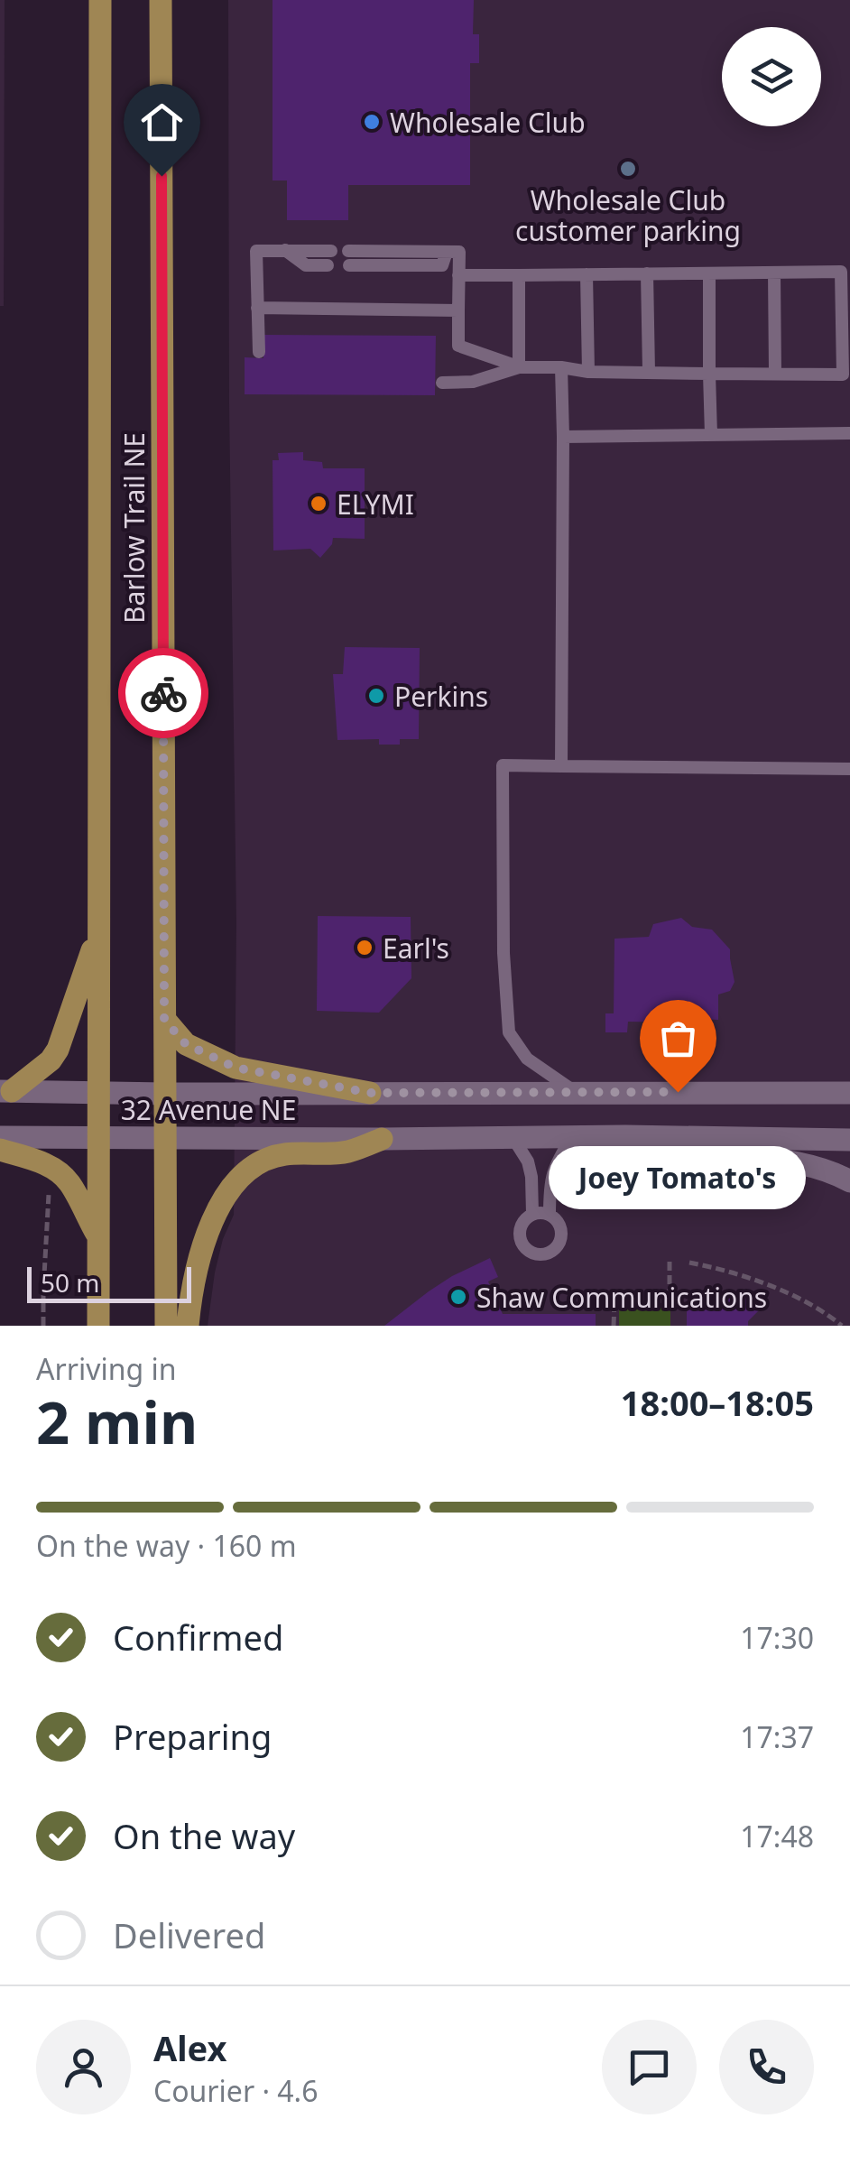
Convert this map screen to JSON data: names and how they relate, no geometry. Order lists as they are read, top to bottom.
{
  "streets": {
    "main road": ["Barlow Trail NE", "32 Avenue NE"]
  },
  "crossings": [
    ["Barlow Trail NE", "32 Avenue NE"]
  ],
  "places": [
    "Wholesale Club",
    "Wholesale Club customer parking",
    "ELYMI",
    "Perkins",
    "Earl's",
    "Joey Tomato's",
    "Shaw Communications"
  ],
  "scale_bar": "50 m",
  "page": {
    "bubble": "Joey Tomato's",
    "scale": "50 m",
    "heading": ["2 min", "Arriving in", "18:00–18:05"],
    "panel": ["Alex", "Courier · 4.6"],
    "bar": "On the way · 160 m",
    "list": [
      ["Confirmed", "17:30"],
      ["Preparing", "17:37"],
      ["On the way", "17:48"],
      "Delivered"
    ]
  }
}
